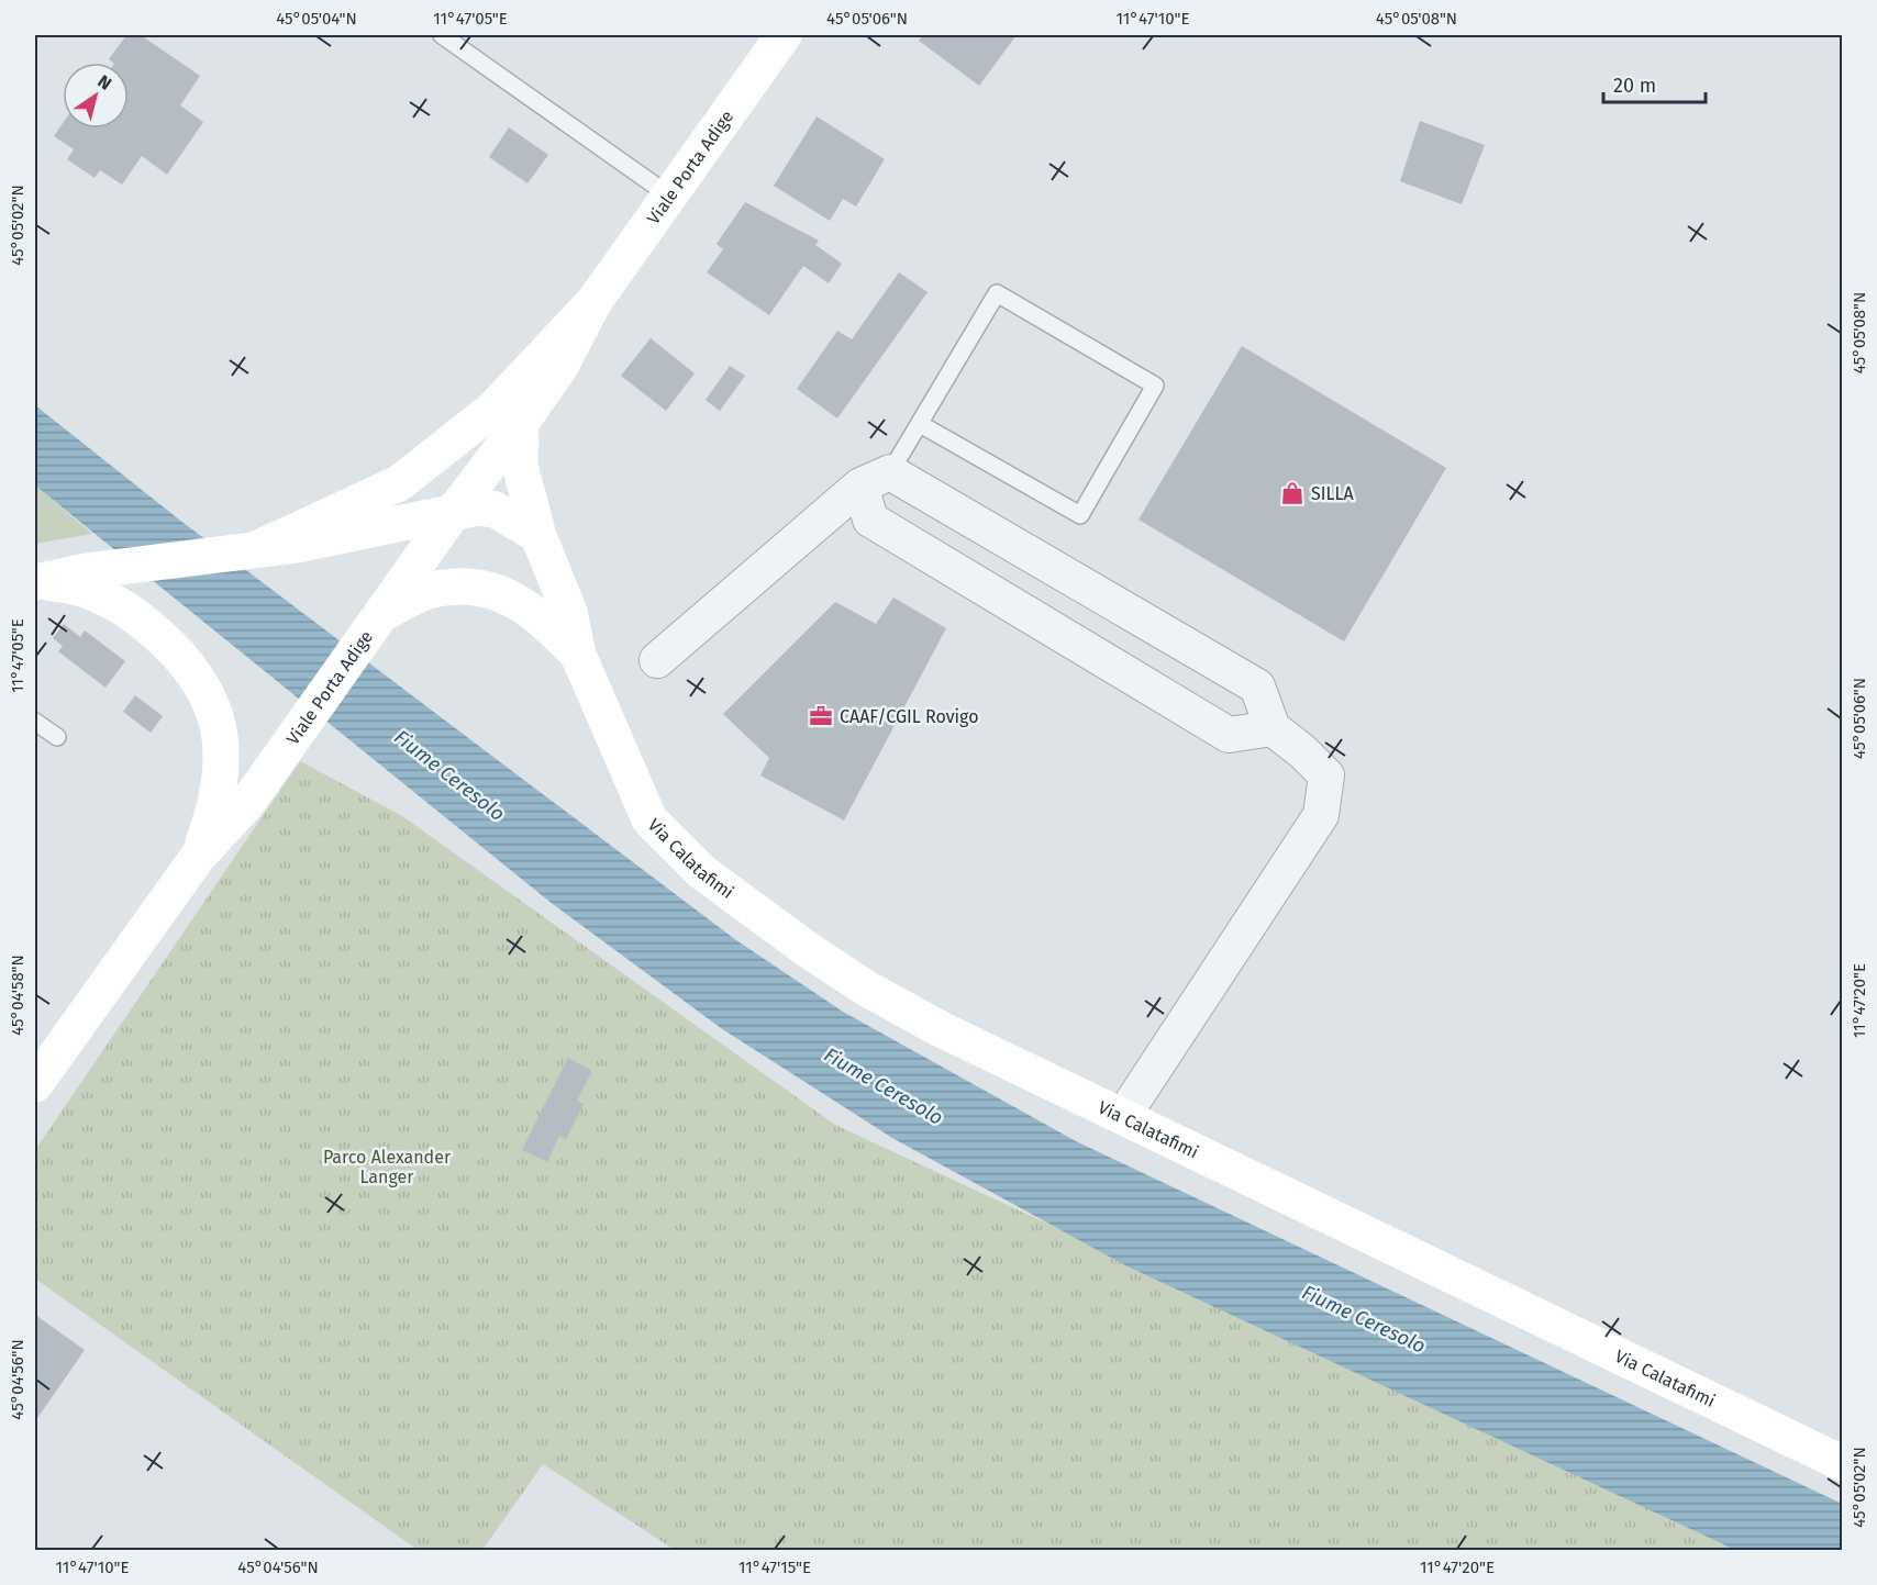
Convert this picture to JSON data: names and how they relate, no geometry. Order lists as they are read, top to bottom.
{
  "streets": {
    "main road": ["Viale Porta Adige", "Via Calatafimi"]
  },
  "crossings": [
    ["Viale Porta Adige", "Via Calatafimi"]
  ],
  "water": ["Fiume Ceresolo"],
  "parks": ["Parco Alexander Langer"],
  "places": {
    "shop": ["SILLA"],
    "office": ["CAAF/CGIL Rovigo"]
  },
  "scale_bar": "20 m",
  "north": "top right",
  "coordinates": [
    "45°05'04\"N",
    "11°47'05\"E",
    "45°05'06\"N",
    "11°47'10\"E",
    "45°05'08\"N",
    "45°05'02\"N",
    "45°04'58\"N",
    "11°47'20\"E",
    "45°04'56\"N",
    "11°47'15\"E"
  ]
}
